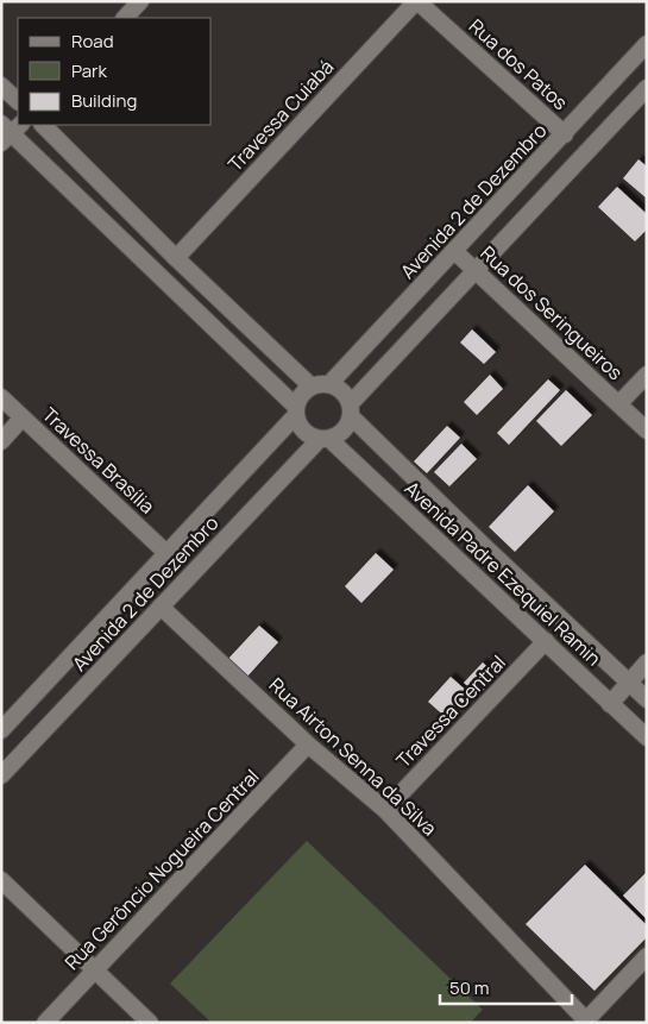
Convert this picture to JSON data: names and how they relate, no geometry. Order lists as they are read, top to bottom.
{
  "streets": {
    "street": [
      "Rua dos Patos",
      "Travessa Cuiabá",
      "Avenida 2 de Dezembro",
      "Rua dos Seringueiros",
      "Travessa Brasília",
      "Avenida Padre Ezequiel Ramin",
      "Travessa Central",
      "Rua Airton Senna da Silva",
      "Rua Gerôncio Nogueira Central"
    ]
  },
  "crossings": [
    ["Rua dos Patos", "Travessa Cuiabá"],
    ["Rua dos Patos", "Avenida 2 de Dezembro"],
    ["Avenida 2 de Dezembro", "Rua dos Seringueiros"],
    ["Avenida 2 de Dezembro", "Travessa Brasília"],
    ["Avenida 2 de Dezembro", "Avenida Padre Ezequiel Ramin"],
    ["Avenida 2 de Dezembro", "Rua Airton Senna da Silva"],
    ["Avenida Padre Ezequiel Ramin", "Travessa Central"],
    ["Travessa Central", "Rua Airton Senna da Silva"],
    ["Rua Airton Senna da Silva", "Rua Gerôncio Nogueira Central"]
  ],
  "legend": ["Road", "Park", "Building"],
  "scale_bar": "50 m"
}
